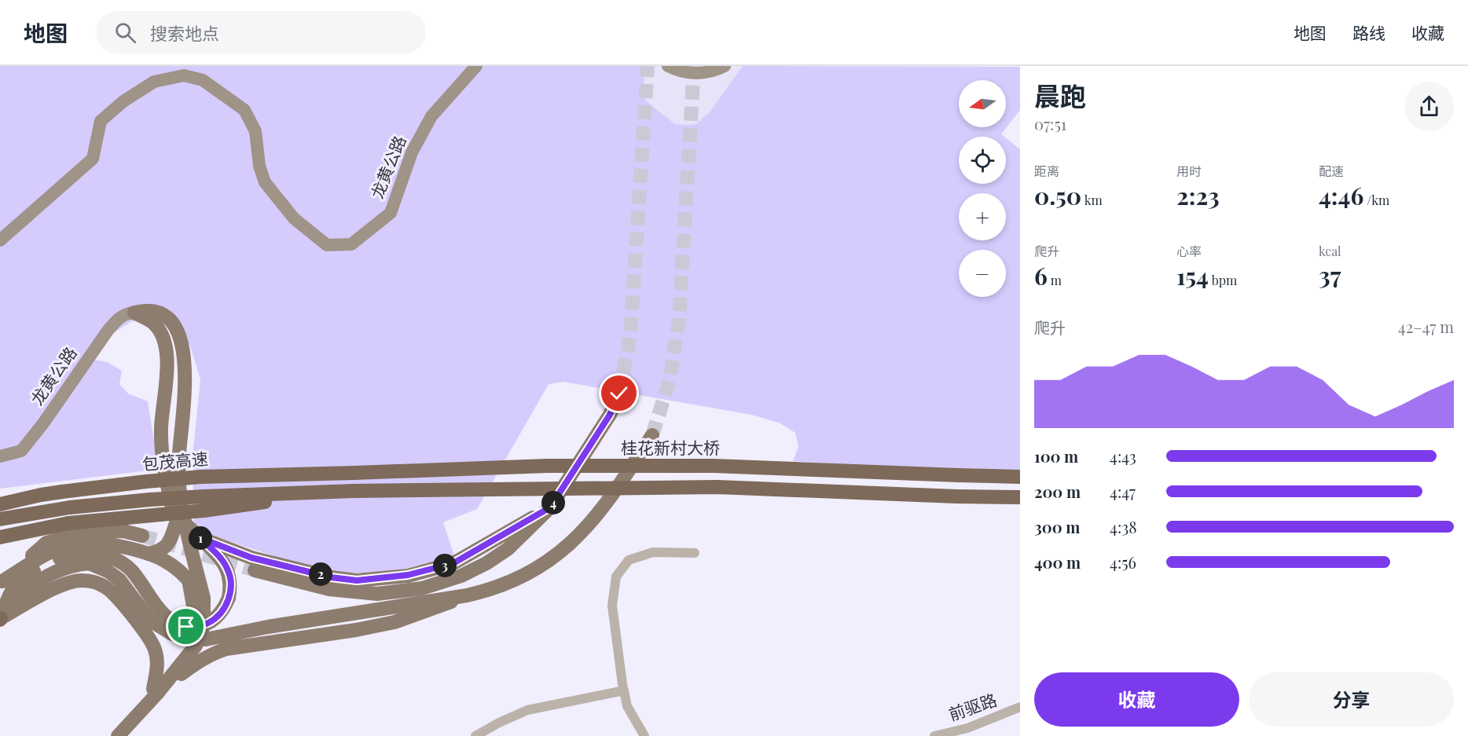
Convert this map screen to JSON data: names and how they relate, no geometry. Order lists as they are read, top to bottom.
{
  "streets": {
    "highway": ["桂花新村大桥", "包茂高速"],
    "main road": ["龙黄公路"],
    "street": ["前驱路"]
  },
  "crossings": [
    ["桂花新村大桥", "包茂高速"]
  ],
  "north": "left",
  "page": {
    "header": "地图",
    "search": "搜索地点",
    "nav": ["地图", "路线", "收藏"],
    "heading": ["晨跑", "07:51"],
    "map_buttons": ["+", "−"],
    "stats": [
      ["距离", "0.50 km"],
      ["用时", "2:23"],
      ["配速", "4:46 /km"],
      ["爬升", "6 m"],
      ["心率", "154 bpm"],
      ["kcal", "37"]
    ],
    "chart": ["爬升", "42–47 m"],
    "list": [
      {
        "name": "100 m",
        "note": "4:43"
      },
      {
        "name": "200 m",
        "note": "4:47"
      },
      {
        "name": "300 m",
        "note": "4:38"
      },
      {
        "name": "400 m",
        "note": "4:56"
      }
    ],
    "pins": [
      "4",
      "1",
      "3",
      "2"
    ],
    "buttons": ["收藏", "分享"]
  }
}
